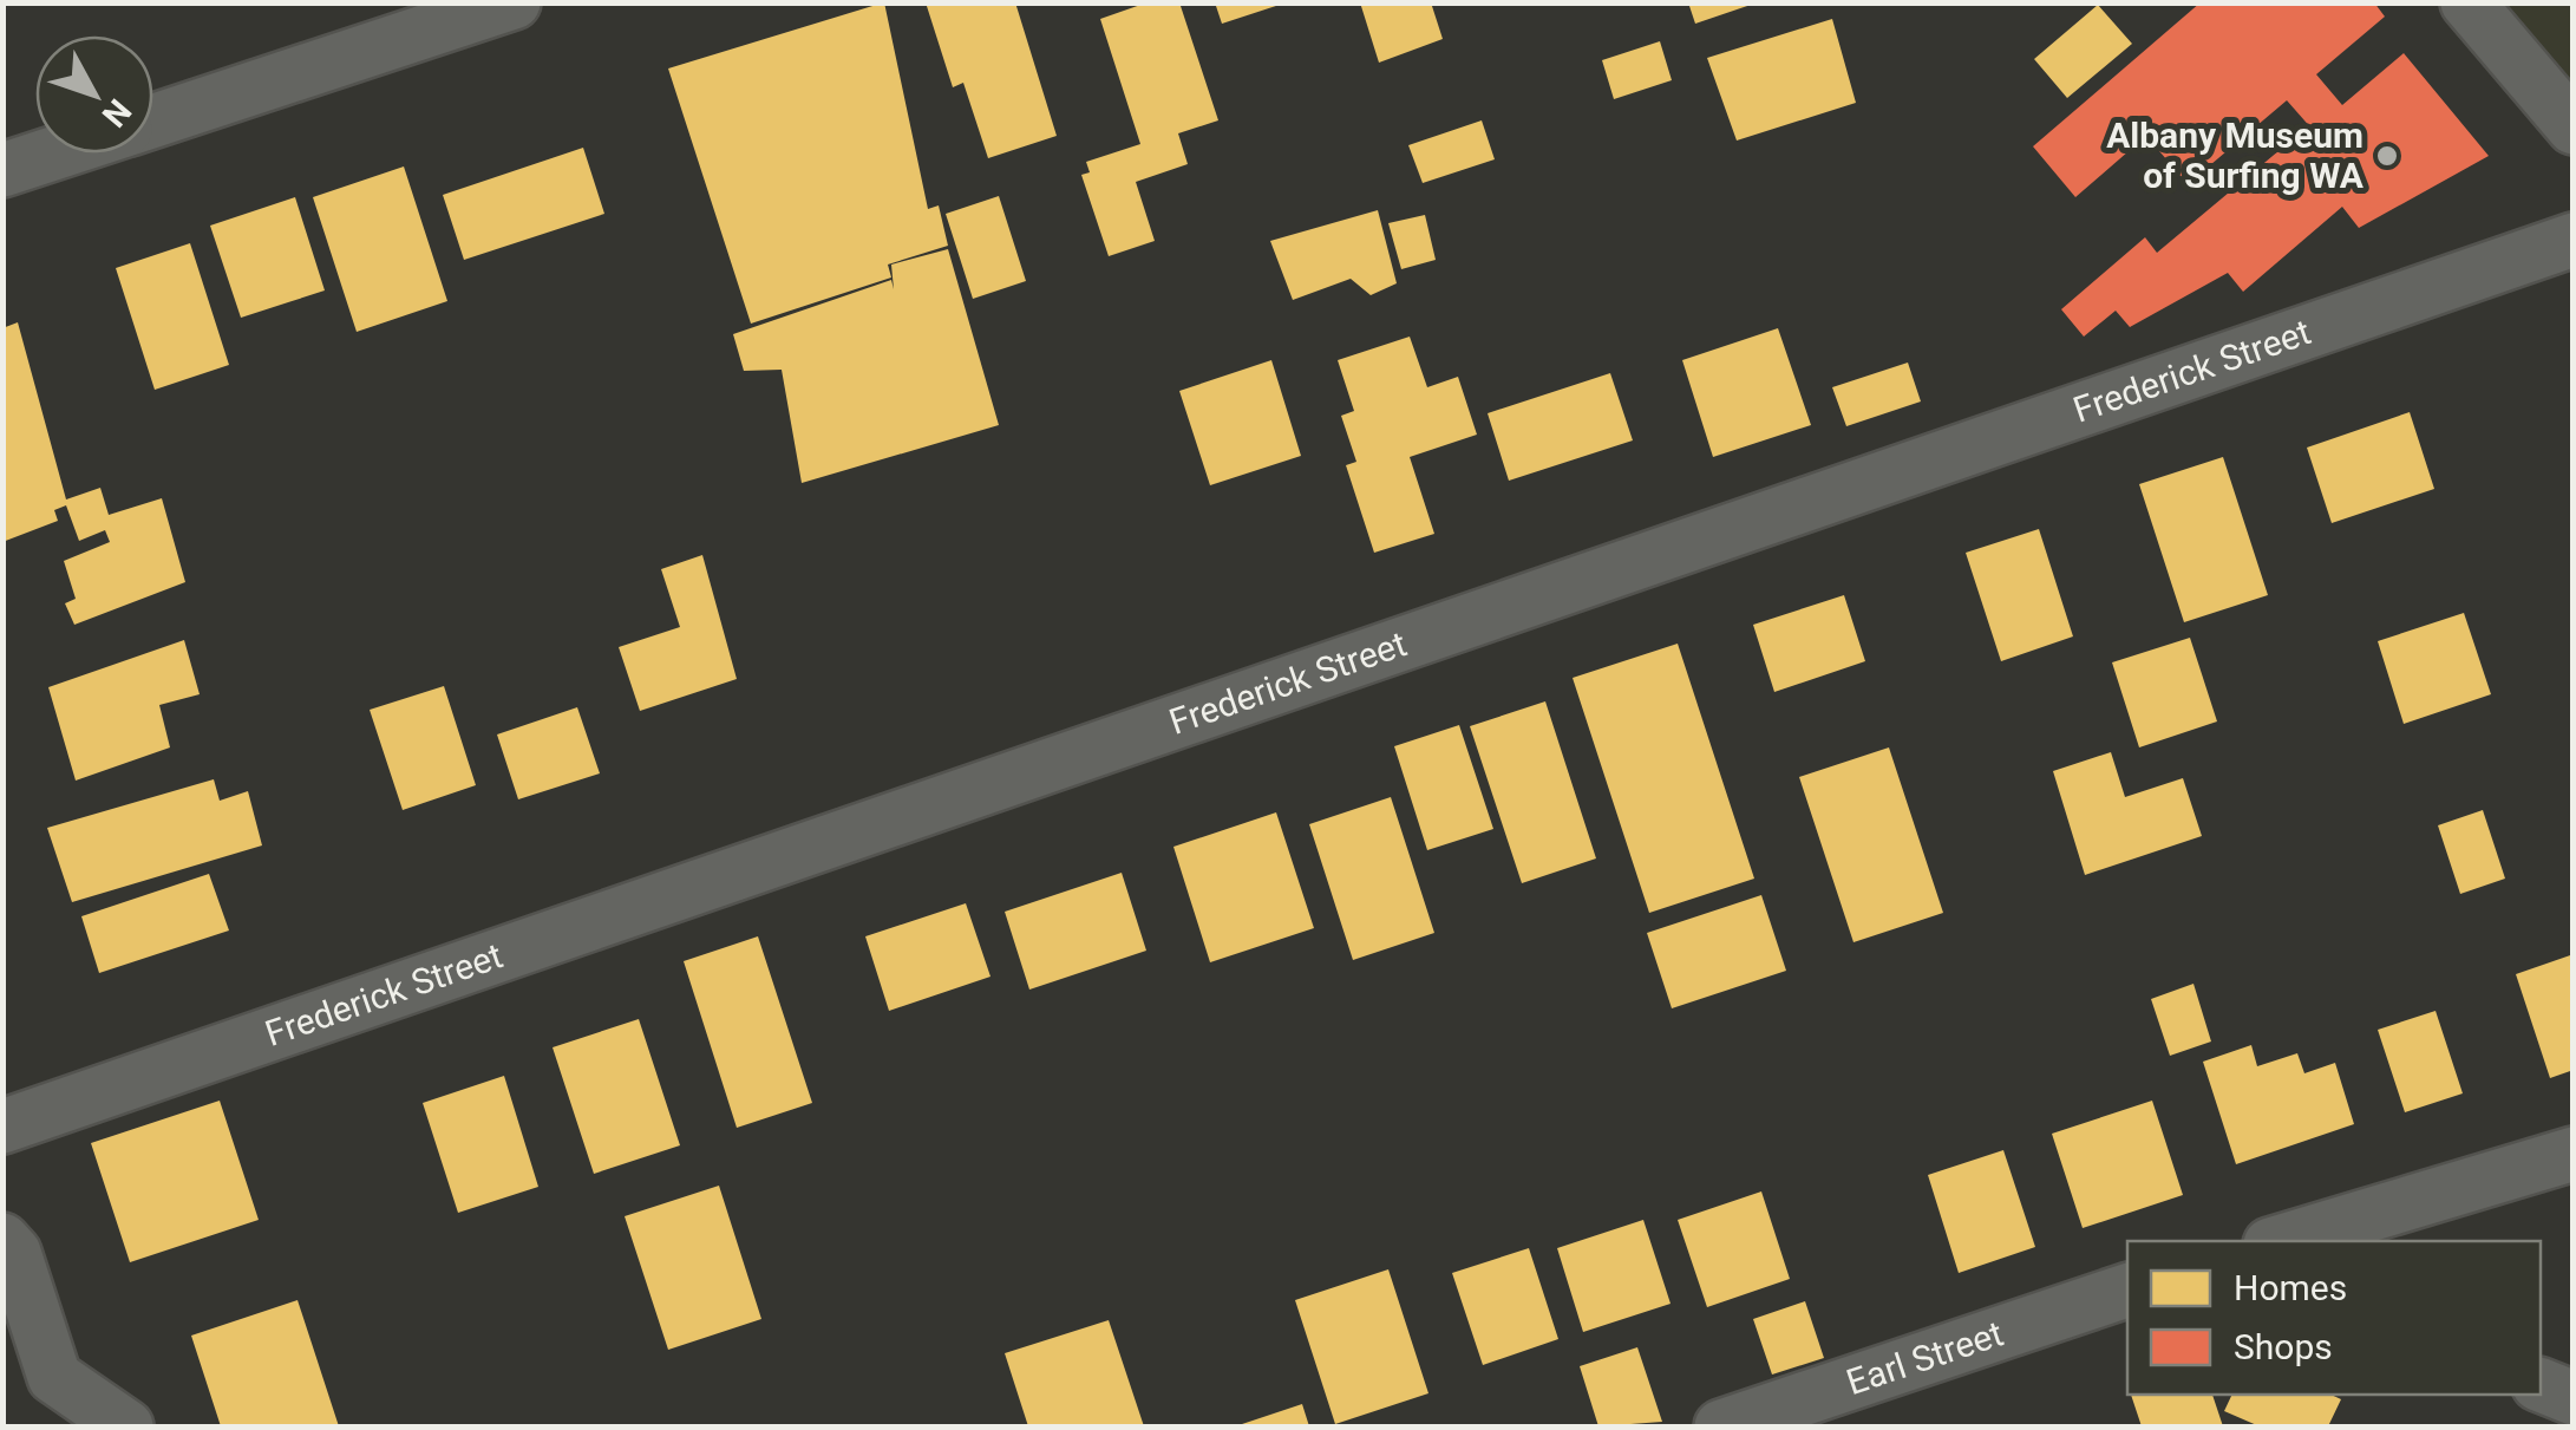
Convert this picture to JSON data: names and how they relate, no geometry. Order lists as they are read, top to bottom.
{
  "streets": {
    "street": ["Frederick Street", "Earl Street"]
  },
  "places": ["Albany Museum of Surfing WA"],
  "legend": ["Homes", "Shops"],
  "north": "bottom right"
}
